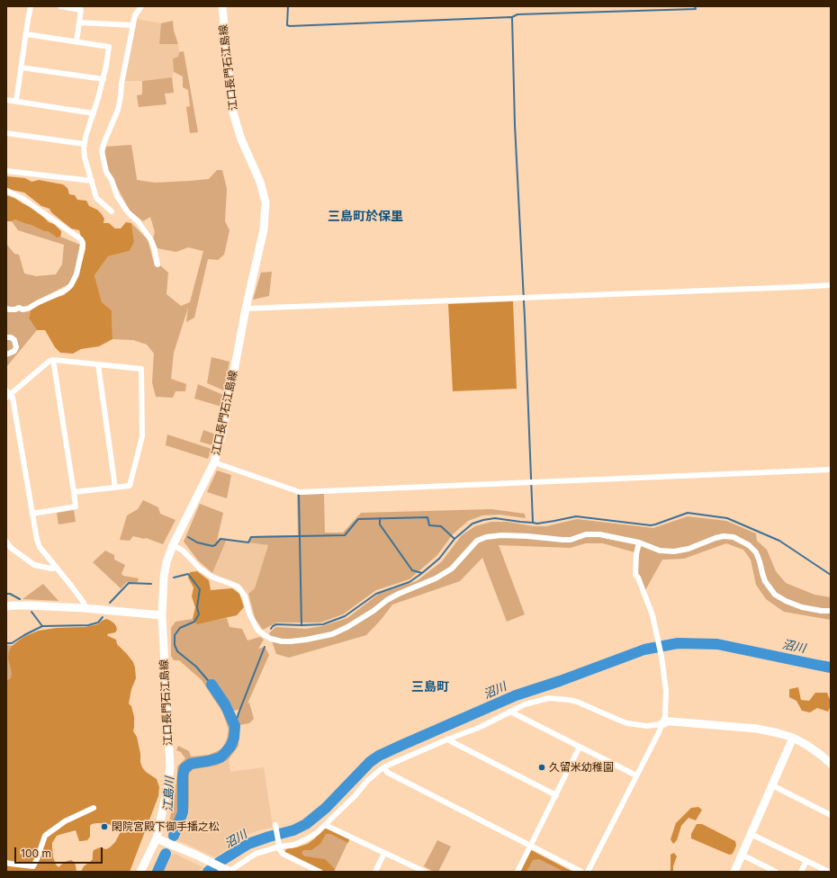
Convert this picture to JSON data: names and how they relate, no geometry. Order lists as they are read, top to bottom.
{
  "streets": {
    "main road": ["江口長門石江島線"]
  },
  "districts": ["三島町於保里", "三島町"],
  "water": ["沼川", "江島川"],
  "places": ["久留米幼稚園", "閑院宮殿下御手播之松"],
  "scale_bar": "100 m"
}
